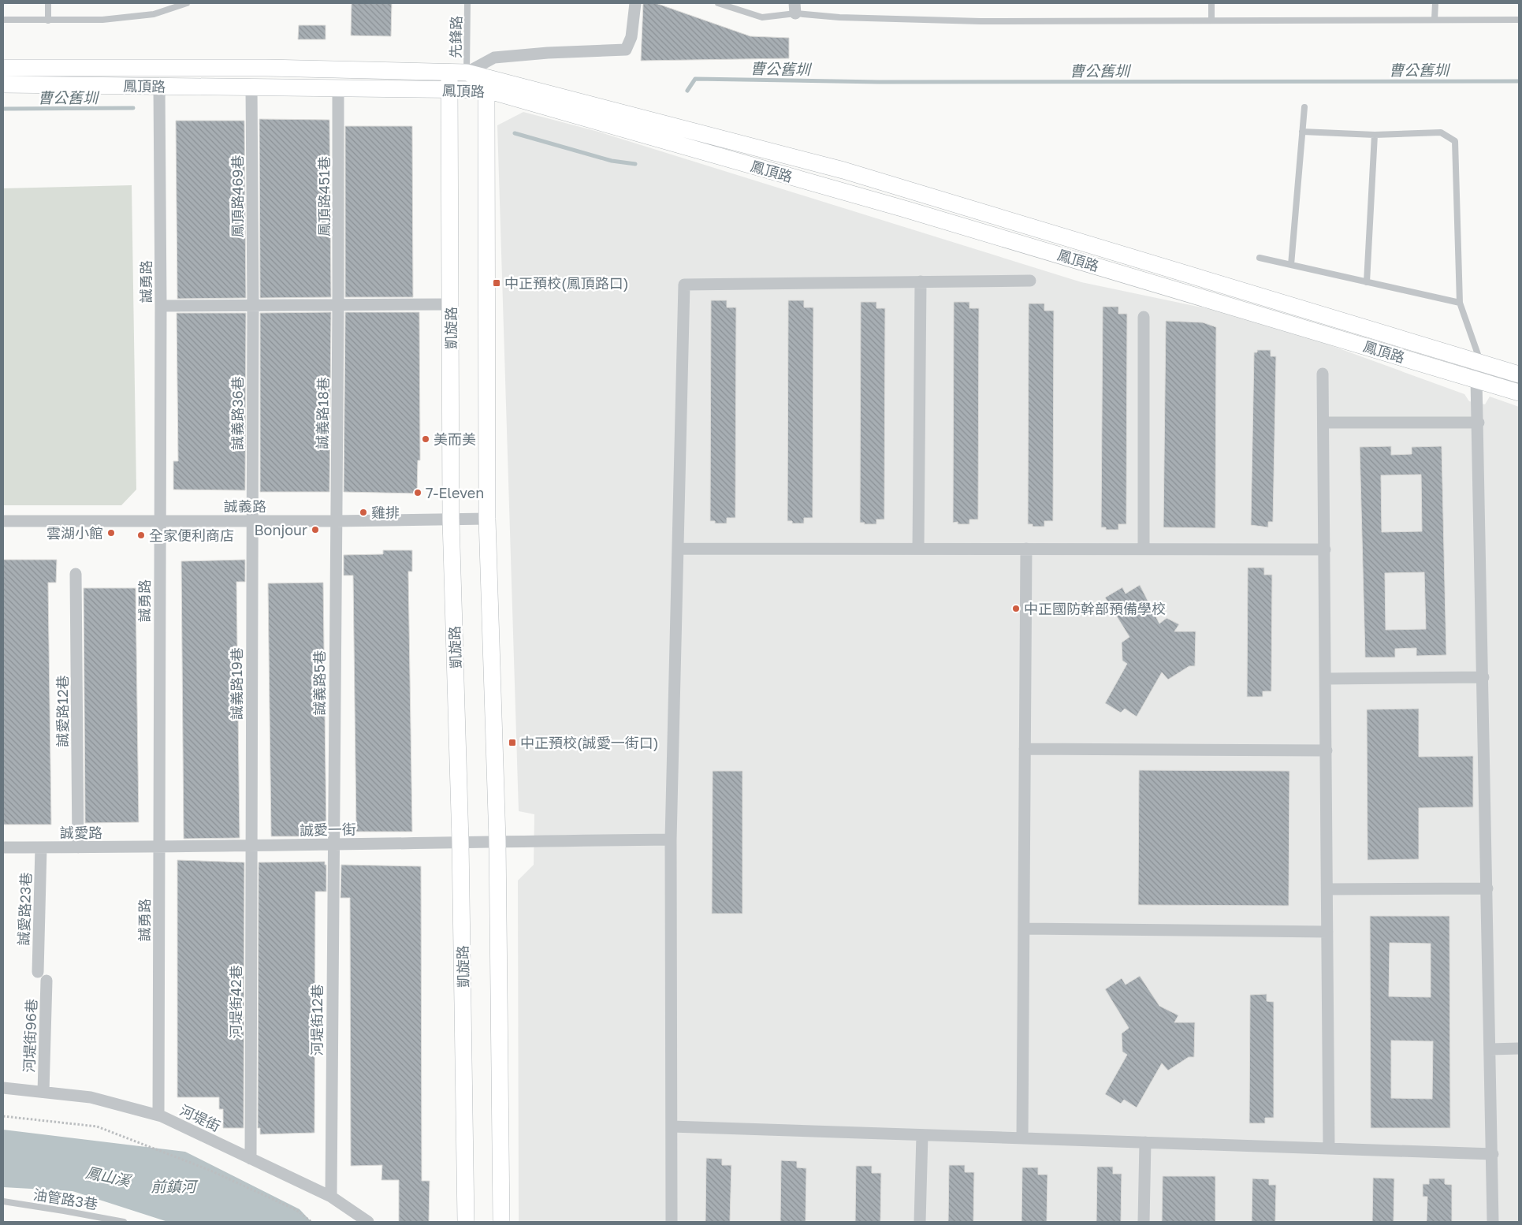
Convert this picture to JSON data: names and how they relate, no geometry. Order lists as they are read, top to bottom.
{
  "streets": {
    "main road": ["鳳頂路", "凱旋路"],
    "street": [
      "鳳頂路469巷",
      "鳳頂路451巷",
      "誠勇路",
      "誠義路36巷",
      "誠義路18巷",
      "誠義路",
      "誠義路5巷",
      "誠義路19巷",
      "誠愛路12巷",
      "誠愛一街",
      "誠愛路",
      "誠愛路23巷",
      "河堤街42巷",
      "河堤街12巷",
      "河堤街96巷",
      "河堤街"
    ],
    "lane": ["先鋒路", "油管路3巷"]
  },
  "crossings": [
    ["先鋒路", "鳳頂路"],
    ["鳳頂路", "鳳頂路469巷"],
    ["鳳頂路", "鳳頂路451巷"],
    ["鳳頂路", "誠勇路"],
    ["鳳頂路", "凱旋路"],
    ["鳳頂路469巷", "誠義路36巷"],
    ["鳳頂路451巷", "誠義路18巷"],
    ["誠勇路", "誠義路"],
    ["誠勇路", "誠愛一街"],
    ["誠勇路", "誠愛路"],
    ["誠勇路", "河堤街"],
    ["凱旋路", "誠義路"],
    ["凱旋路", "誠愛一街"],
    ["誠義路36巷", "誠義路"],
    ["誠義路36巷", "誠義路19巷"],
    ["誠義路18巷", "誠義路"],
    ["誠義路18巷", "誠義路5巷"],
    ["誠義路", "誠義路5巷"],
    ["誠義路", "誠義路19巷"],
    ["誠義路5巷", "誠愛一街"],
    ["誠義路5巷", "河堤街12巷"],
    ["誠義路19巷", "誠愛一街"],
    ["誠義路19巷", "河堤街42巷"],
    ["誠愛路12巷", "誠愛路"],
    ["誠愛一街", "誠愛路"],
    ["誠愛一街", "河堤街42巷"],
    ["誠愛一街", "河堤街12巷"],
    ["誠愛路", "誠愛路23巷"],
    ["河堤街42巷", "河堤街"],
    ["河堤街12巷", "河堤街"],
    ["河堤街96巷", "河堤街"]
  ],
  "water": ["曹公舊圳", "鳳山溪", "前鎮河"],
  "places": {
    "transit": ["中正預校(鳳頂路口)", "中正預校(誠愛一街口)"],
    "other": [
      "美而美",
      "7-Eleven",
      "雞排",
      "Bonjour",
      "雲湖小館",
      "全家便利商店",
      "中正國防幹部預備學校"
    ]
  }
}
